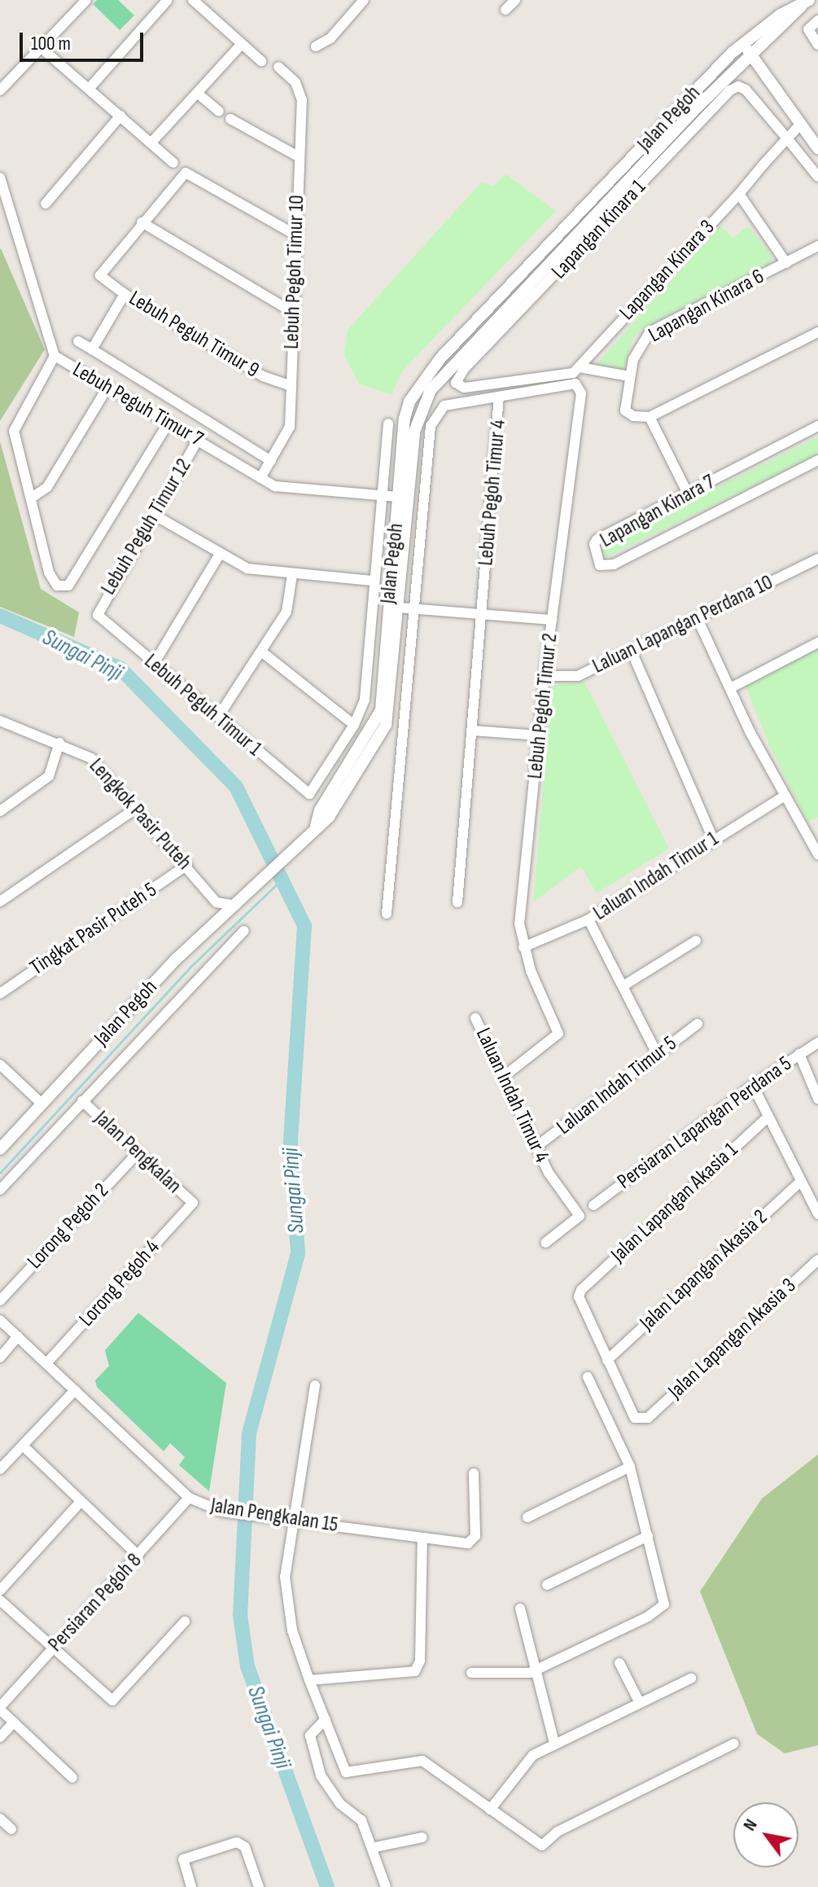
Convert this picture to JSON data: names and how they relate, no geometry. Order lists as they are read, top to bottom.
{
  "streets": {
    "street": [
      "Jalan Pegoh",
      "Lapangan Kinara 1",
      "Lapangan Kinara 3",
      "Lebuh Pegoh Timur 10",
      "Lapangan Kinara 6",
      "Lebuh Peguh Timur 9",
      "Lebuh Peguh Timur 7",
      "Lebuh Pegoh Timur 4",
      "Lapangan Kinara 7",
      "Lebuh Peguh Timur 12",
      "Laluan Lapangan Perdana 10",
      "Lebuh Peguh Timur 1",
      "Lebuh Pegoh Timur 2",
      "Lengkok Pasir Puteh",
      "Laluan Indah Timur 1",
      "Tingkat Pasir Puteh 5",
      "Laluan Indah Timur 5",
      "Laluan Indah Timur 4",
      "Persiaran Lapangan Perdana 5",
      "Jalan Pengkalan",
      "Jalan Lapangan Akasia 1",
      "Lorong Pegoh 2",
      "Jalan Lapangan Akasia 2",
      "Lorong Pegoh 4",
      "Jalan Lapangan Akasia 3",
      "Jalan Pengkalan 15",
      "Persiaran Pegoh 8"
    ]
  },
  "crossings": [
    ["Jalan Pegoh", "Lebuh Peguh Timur 7"],
    ["Jalan Pegoh", "Lebuh Peguh Timur 1"],
    ["Jalan Pegoh", "Jalan Pengkalan"],
    ["Lapangan Kinara 1", "Lapangan Kinara 3"],
    ["Lebuh Pegoh Timur 10", "Lebuh Peguh Timur 9"],
    ["Lebuh Pegoh Timur 10", "Lebuh Peguh Timur 7"],
    ["Lebuh Peguh Timur 7", "Lebuh Peguh Timur 12"],
    ["Lebuh Pegoh Timur 4", "Lebuh Pegoh Timur 2"],
    ["Lebuh Peguh Timur 12", "Lebuh Peguh Timur 1"],
    ["Laluan Lapangan Perdana 10", "Lebuh Pegoh Timur 2"],
    ["Lebuh Pegoh Timur 2", "Laluan Indah Timur 1"],
    ["Lebuh Pegoh Timur 2", "Laluan Indah Timur 4"],
    ["Lengkok Pasir Puteh", "Tingkat Pasir Puteh 5"],
    ["Laluan Indah Timur 5", "Laluan Indah Timur 4"],
    ["Jalan Pengkalan", "Lorong Pegoh 2"],
    ["Jalan Pengkalan", "Lorong Pegoh 4"],
    ["Jalan Lapangan Akasia 1", "Jalan Lapangan Akasia 2"],
    ["Jalan Lapangan Akasia 1", "Jalan Lapangan Akasia 3"],
    ["Jalan Lapangan Akasia 2", "Jalan Lapangan Akasia 3"],
    ["Lorong Pegoh 4", "Jalan Pengkalan 15"],
    ["Jalan Pengkalan 15", "Persiaran Pegoh 8"]
  ],
  "water": ["Sungai Pinji"],
  "scale_bar": "100 m",
  "north": "top left"
}
